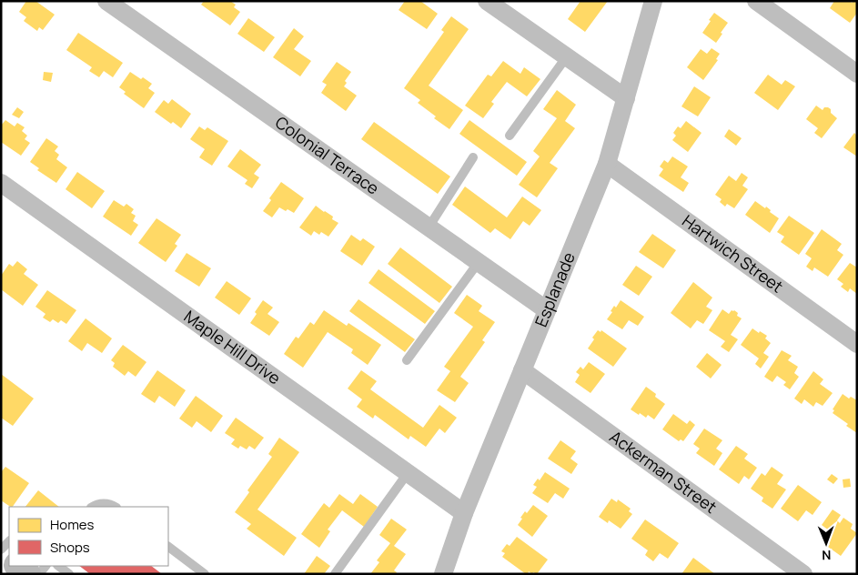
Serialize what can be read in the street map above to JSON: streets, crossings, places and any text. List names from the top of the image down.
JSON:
{
  "streets": {
    "street": [
      "Colonial Terrace",
      "Hartwich Street",
      "Esplanade",
      "Maple Hill Drive",
      "Ackerman Street"
    ]
  },
  "crossings": [
    ["Colonial Terrace", "Esplanade"],
    ["Hartwich Street", "Esplanade"],
    ["Esplanade", "Maple Hill Drive"],
    ["Esplanade", "Ackerman Street"]
  ],
  "legend": ["Homes", "Shops"],
  "north": "bottom"
}
